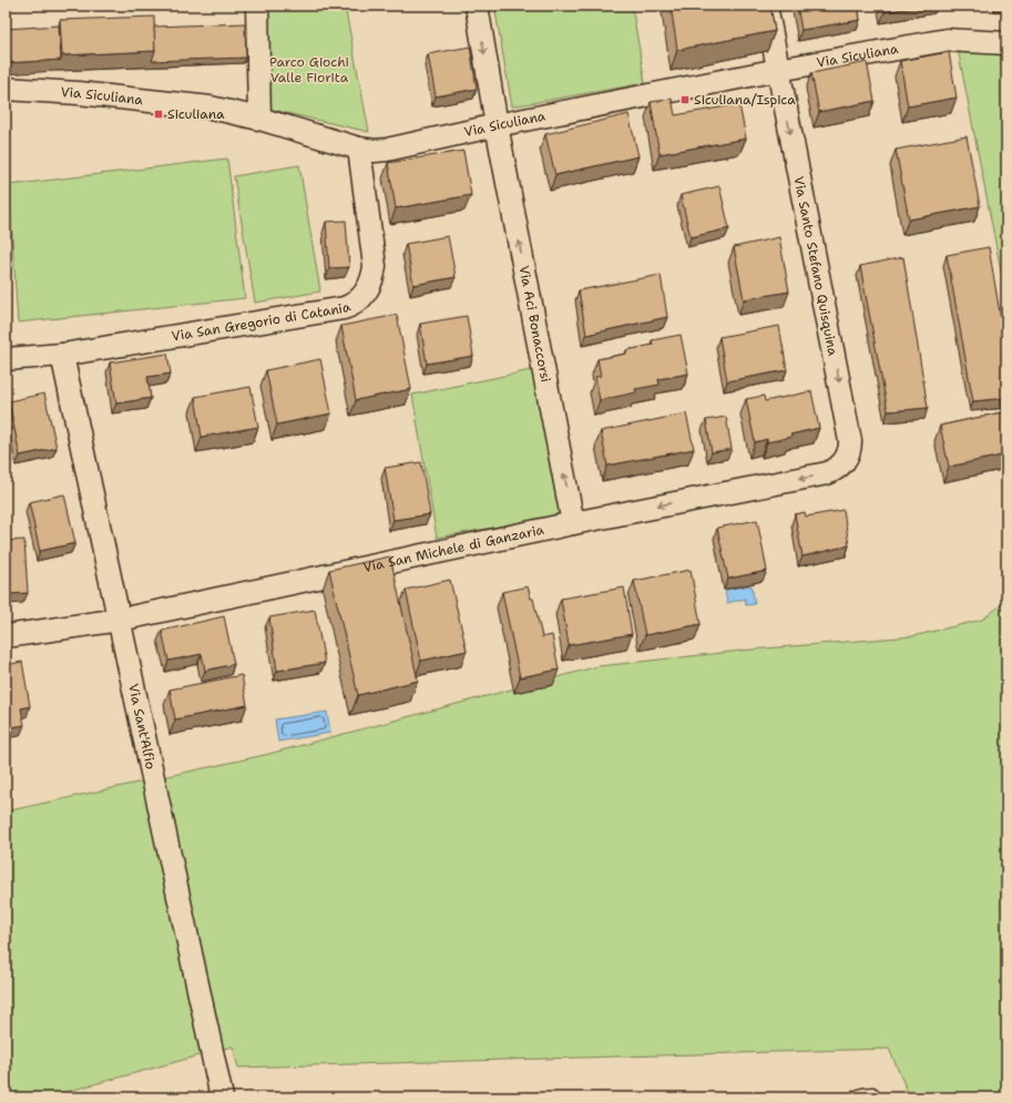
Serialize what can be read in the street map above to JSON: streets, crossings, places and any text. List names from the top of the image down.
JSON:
{
  "streets": {
    "street": [
      "Via Siculiana",
      "Via Santo Stefano Quisquina",
      "Via San Gregorio di Catania",
      "Via Aci Bonaccorsi",
      "Via San Michele di Ganzaria",
      "Via Sant'Alfio"
    ]
  },
  "crossings": [
    ["Via Siculiana", "Via Santo Stefano Quisquina"],
    ["Via Siculiana", "Via San Gregorio di Catania"],
    ["Via Siculiana", "Via Aci Bonaccorsi"],
    ["Via Santo Stefano Quisquina", "Via San Michele di Ganzaria"],
    ["Via San Gregorio di Catania", "Via Sant'Alfio"],
    ["Via Aci Bonaccorsi", "Via San Michele di Ganzaria"],
    ["Via San Michele di Ganzaria", "Via Sant'Alfio"]
  ],
  "one_way": ["Via Santo Stefano Quisquina"],
  "parks": ["Parco Giochi Valle Fiorita"],
  "places": {
    "transit": ["Siculiana/Ispica", "Siculiana"]
  }
}
